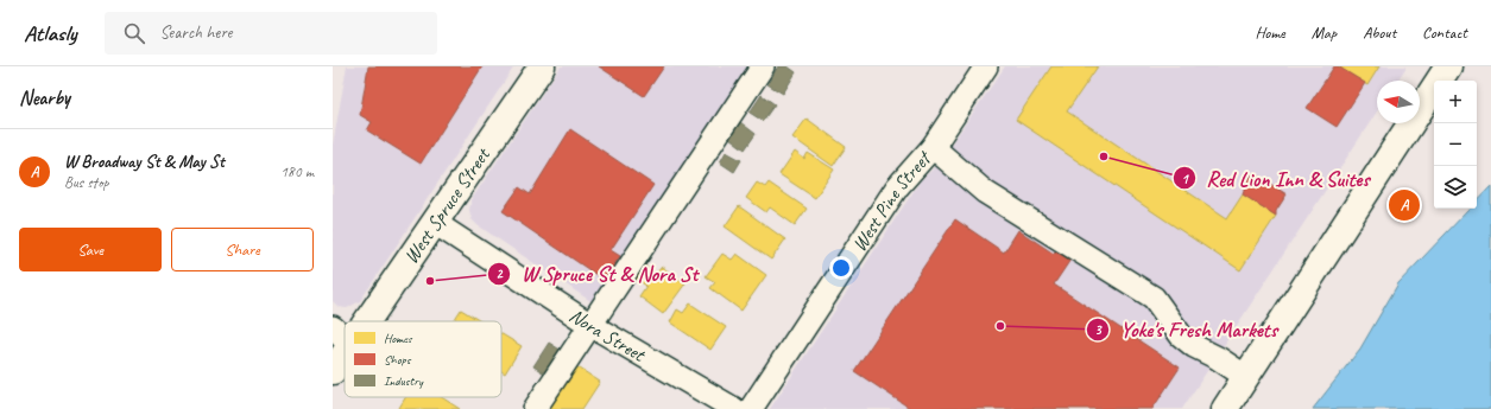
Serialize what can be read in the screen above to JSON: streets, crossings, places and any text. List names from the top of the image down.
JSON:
{
  "streets": {
    "main road": ["West Spruce Street"],
    "street": ["West Pine Street", "Nora Street"]
  },
  "crossings": [
    ["West Spruce Street", "Nora Street"]
  ],
  "places": ["Red Lion Inn & Suites", "W Spruce St & Nora St", "Yoke's Fresh Markets"],
  "legend": ["Homes", "Shops", "Industry"],
  "north": "left",
  "page": {
    "header": "Atlasly",
    "search": "Search here",
    "nav": [
      "Home",
      "Map",
      "About",
      "Contact"
    ],
    "heading": "Nearby",
    "map_buttons": ["+", "−"],
    "list": [
      {
        "mark": "A",
        "name": "W Broadway St & May St",
        "note": "Bus stop",
        "value": "180 m"
      }
    ],
    "pins": "A",
    "buttons": ["Save", "Share"]
  }
}
